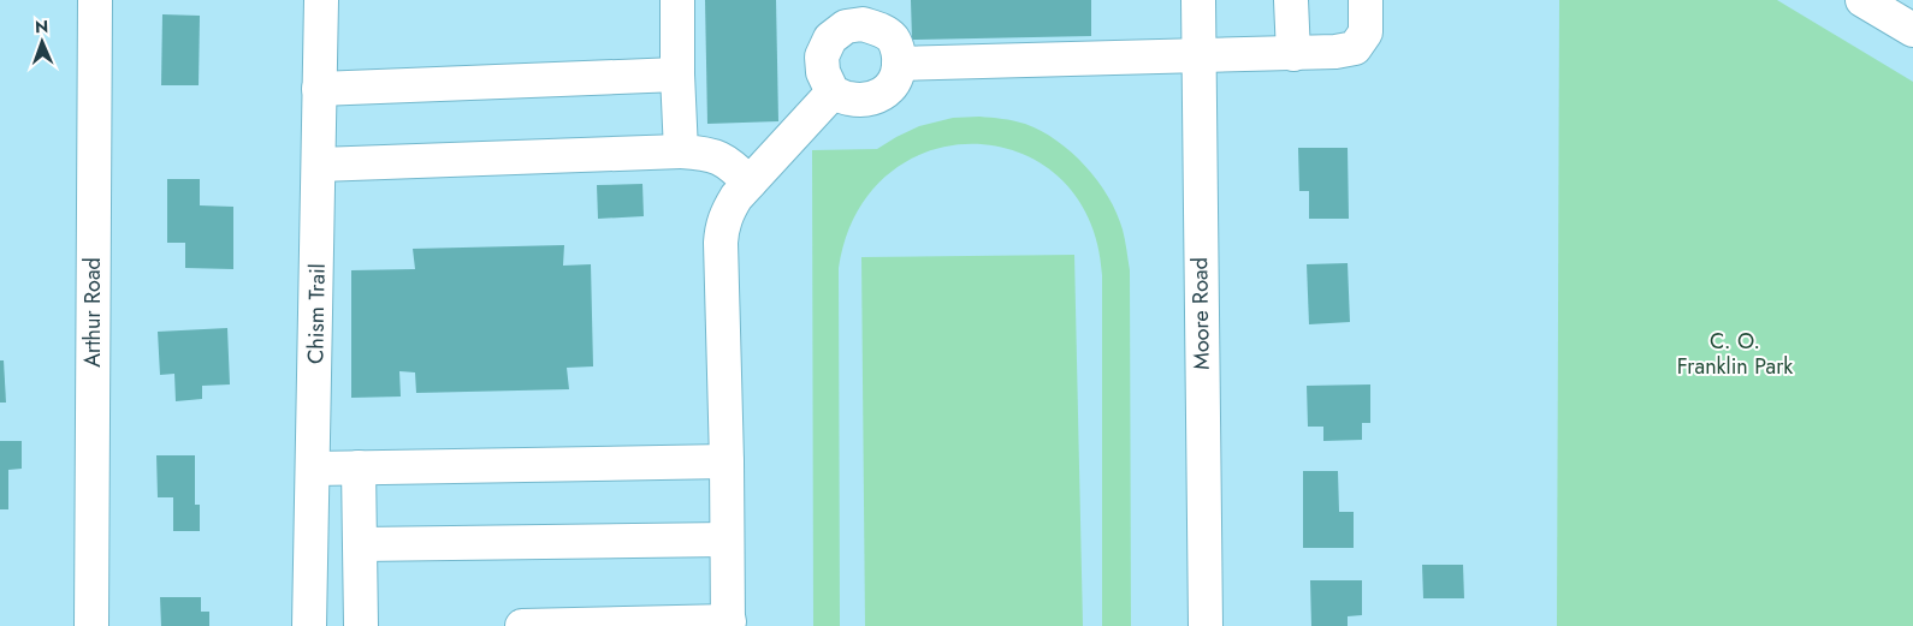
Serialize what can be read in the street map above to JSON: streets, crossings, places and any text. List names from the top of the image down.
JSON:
{
  "streets": {
    "street": ["Arthur Road", "Chism Trail", "Moore Road"]
  },
  "parks": ["C. O. Franklin Park"],
  "north": "top"
}
